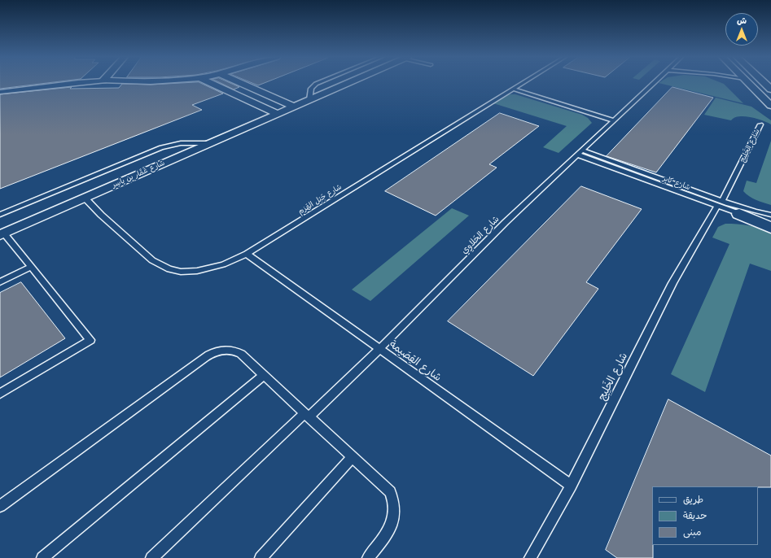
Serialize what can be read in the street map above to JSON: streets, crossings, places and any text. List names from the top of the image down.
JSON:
{
  "streets": {
    "street": ["شارع عَمَّار بن ياسِر"],
    "lane": [
      "شارع الخَلِيج",
      "شارع كابر",
      "شارع جَبَل الهَزم",
      "شارع الحَلاوِي",
      "شارع القِصَيمة"
    ]
  },
  "crossings": [
    ["شارع الخَلِيج", "شارع كابر"],
    ["شارع الخَلِيج", "شارع القِصَيمة"],
    ["شارع عَمَّار بن ياسِر", "شارع جَبَل الهَزم"],
    ["شارع كابر", "شارع الحَلاوِي"],
    ["شارع جَبَل الهَزم", "شارع القِصَيمة"],
    ["شارع الحَلاوِي", "شارع القِصَيمة"]
  ],
  "legend": ["طريق", "حديقة", "مبنى"],
  "north": "top"
}
